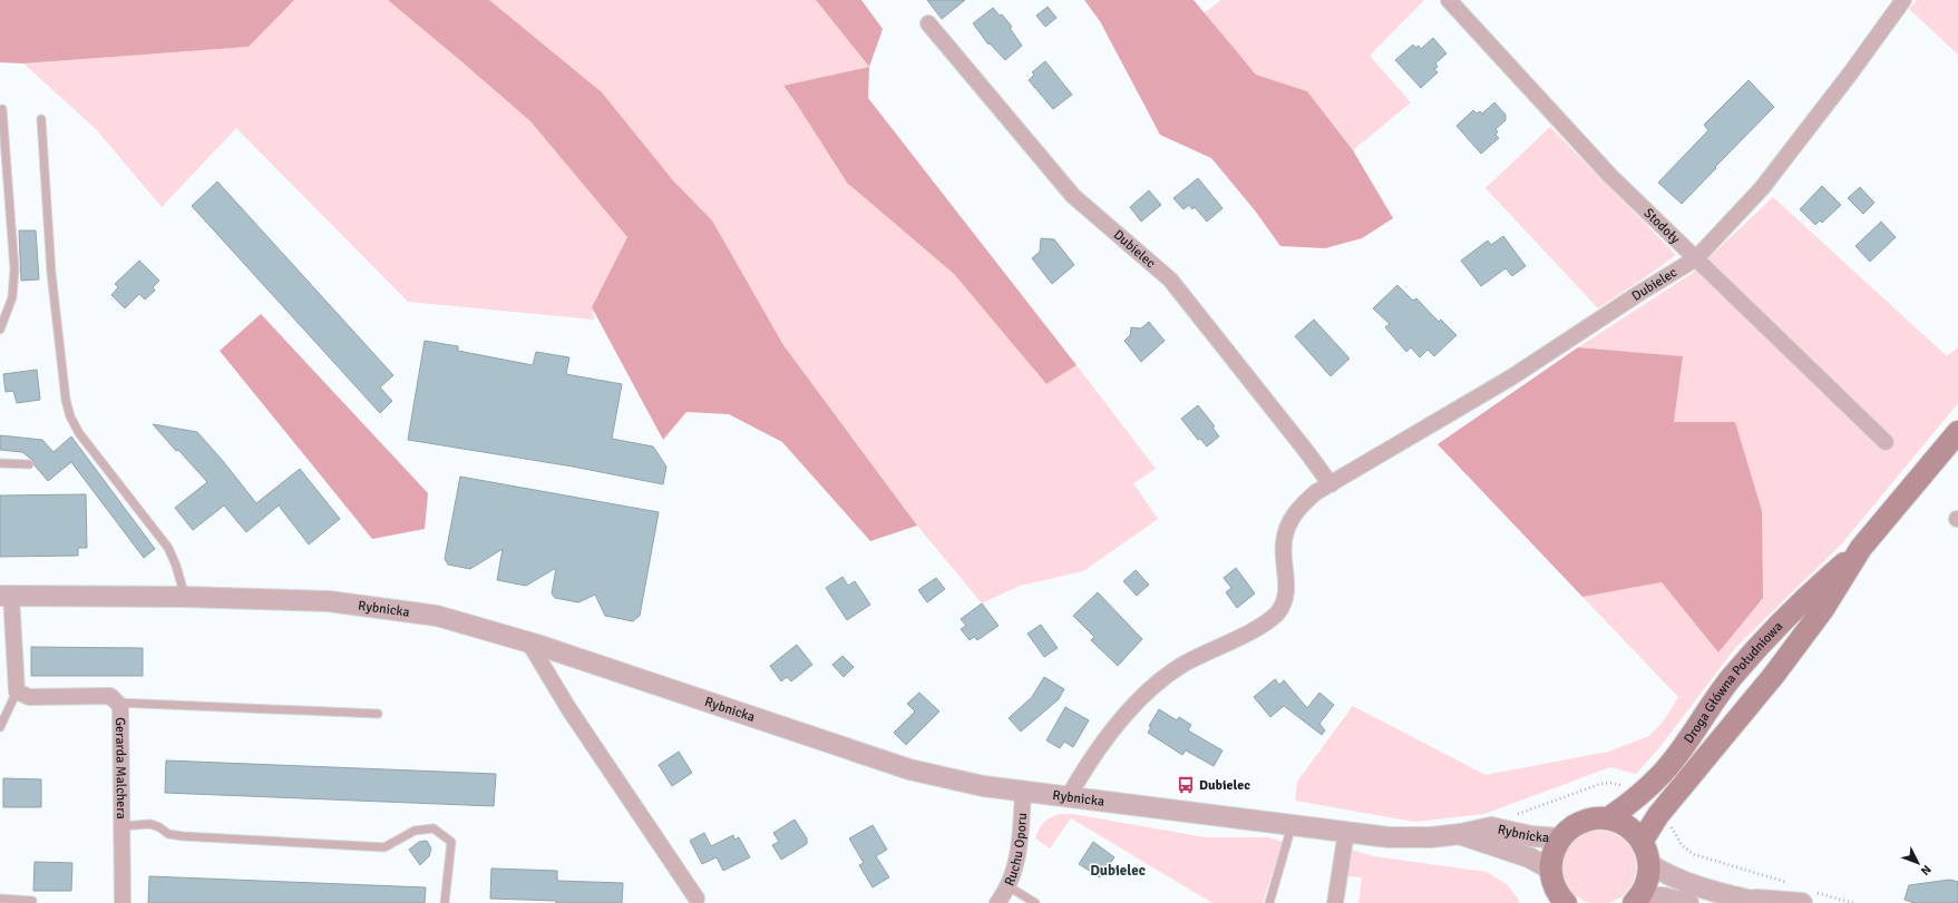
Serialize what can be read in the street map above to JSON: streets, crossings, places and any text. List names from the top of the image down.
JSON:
{
  "streets": {
    "main road": ["Droga Główna Południowa"],
    "street": [
      "Stodoły",
      "Dubielec",
      "Rybnicka",
      "Gerarda Malchera",
      "Ruchu Oporu"
    ]
  },
  "crossings": [
    ["Stodoły", "Dubielec"],
    ["Dubielec", "Rybnicka"],
    ["Rybnicka", "Ruchu Oporu"]
  ],
  "districts": ["Dubielec"],
  "places": {
    "bus stop": ["Dubielec"]
  },
  "north": "bottom right"
}
